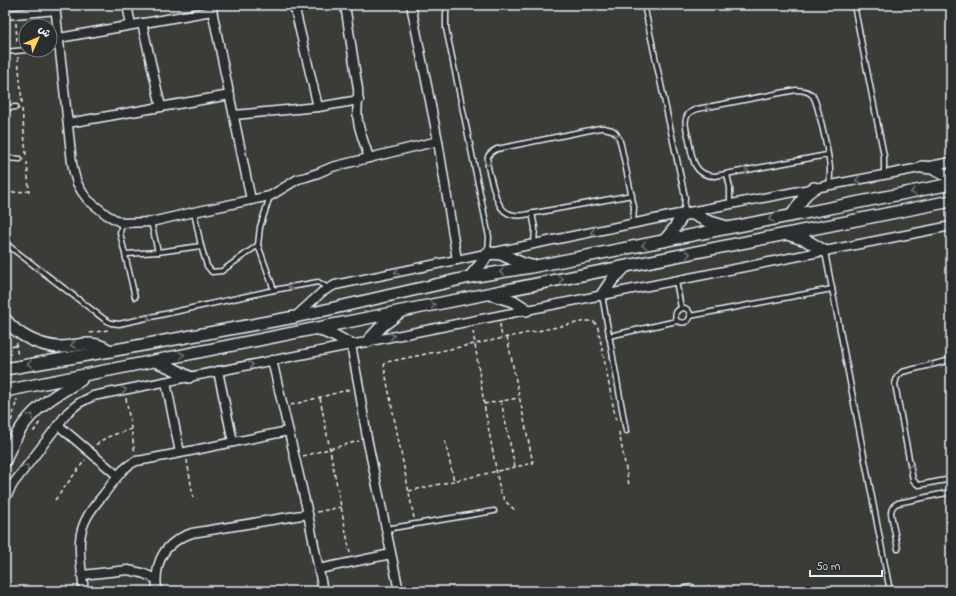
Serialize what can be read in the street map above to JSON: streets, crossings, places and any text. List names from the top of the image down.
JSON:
{
  "scale_bar": "50 m",
  "north": "top right"
}
